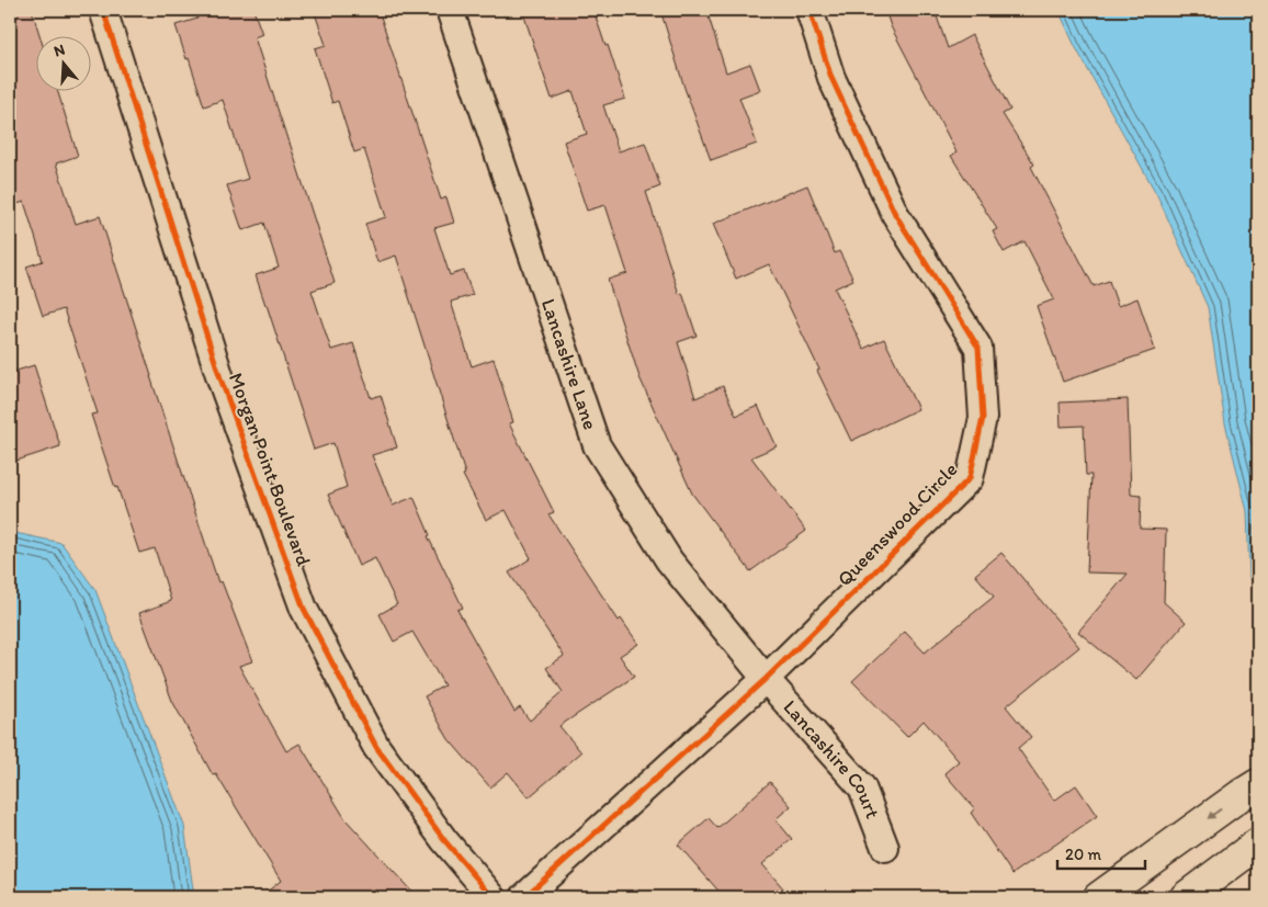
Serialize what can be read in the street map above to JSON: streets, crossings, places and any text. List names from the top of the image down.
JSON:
{
  "streets": {
    "street": [
      "Lancashire Lane",
      "Morgan Point Boulevard",
      "Queenswood Circle",
      "Lancashire Court"
    ]
  },
  "crossings": [
    ["Lancashire Lane", "Queenswood Circle"],
    ["Lancashire Lane", "Lancashire Court"],
    ["Queenswood Circle", "Lancashire Court"]
  ],
  "scale_bar": "20 m",
  "north": "top"
}
